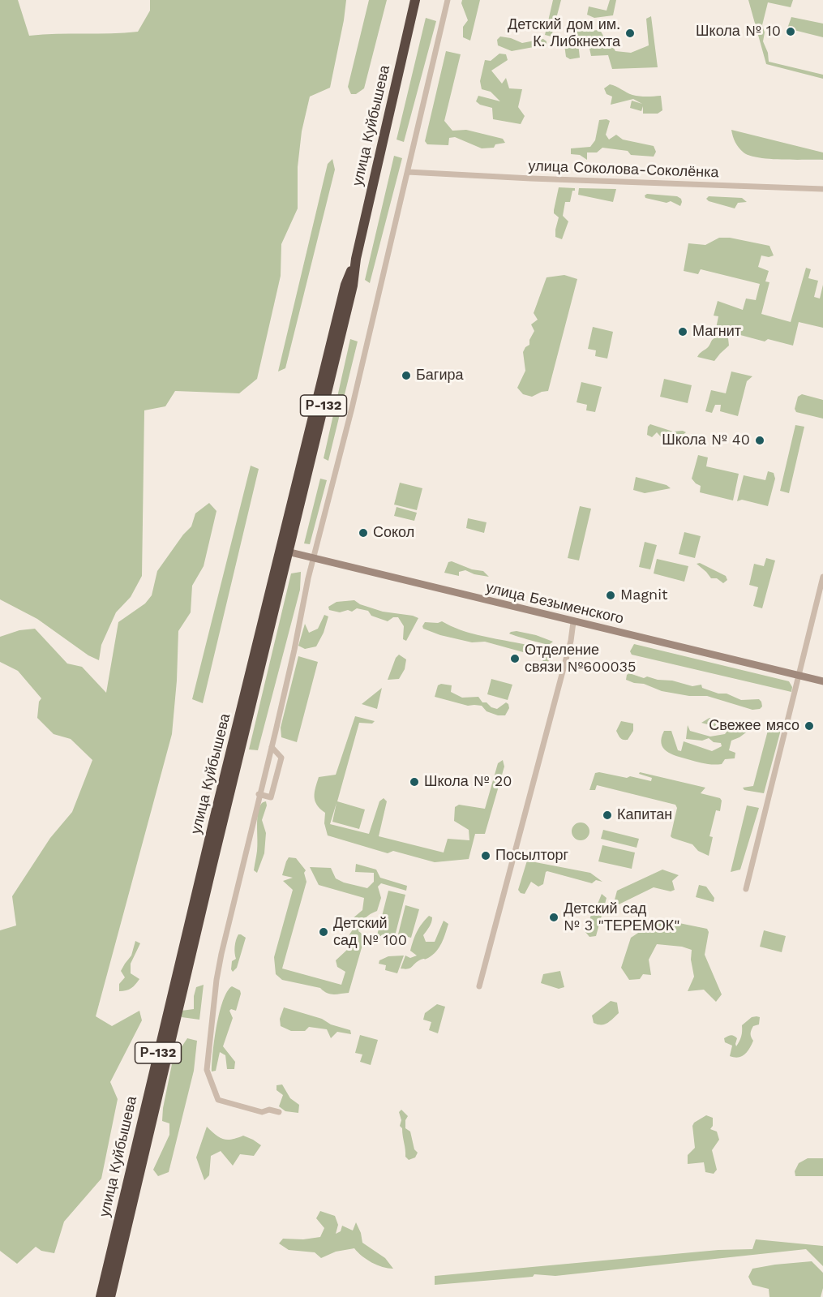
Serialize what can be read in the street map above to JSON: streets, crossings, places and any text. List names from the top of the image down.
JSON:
{
  "streets": {
    "highway": ["улица Куйбышева", "Р-132"],
    "main road": ["улица Безыменского"],
    "street": ["улица Соколова-Соколёнка"]
  },
  "crossings": [
    ["улица Куйбышева", "улица Безыменского"]
  ],
  "places": [
    "Школа № 10",
    "Детский дом им. К. Либкнехта",
    "Магнит",
    "Багира",
    "Школа № 40",
    "Сокол",
    "Magnit",
    "Отделение связи №600035",
    "Свежее мясо",
    "Школа № 20",
    "Капитан",
    "Посылторг",
    "Детский сад № 3 \"ТЕРЕМОК\"",
    "Детский сад № 100"
  ]
}
